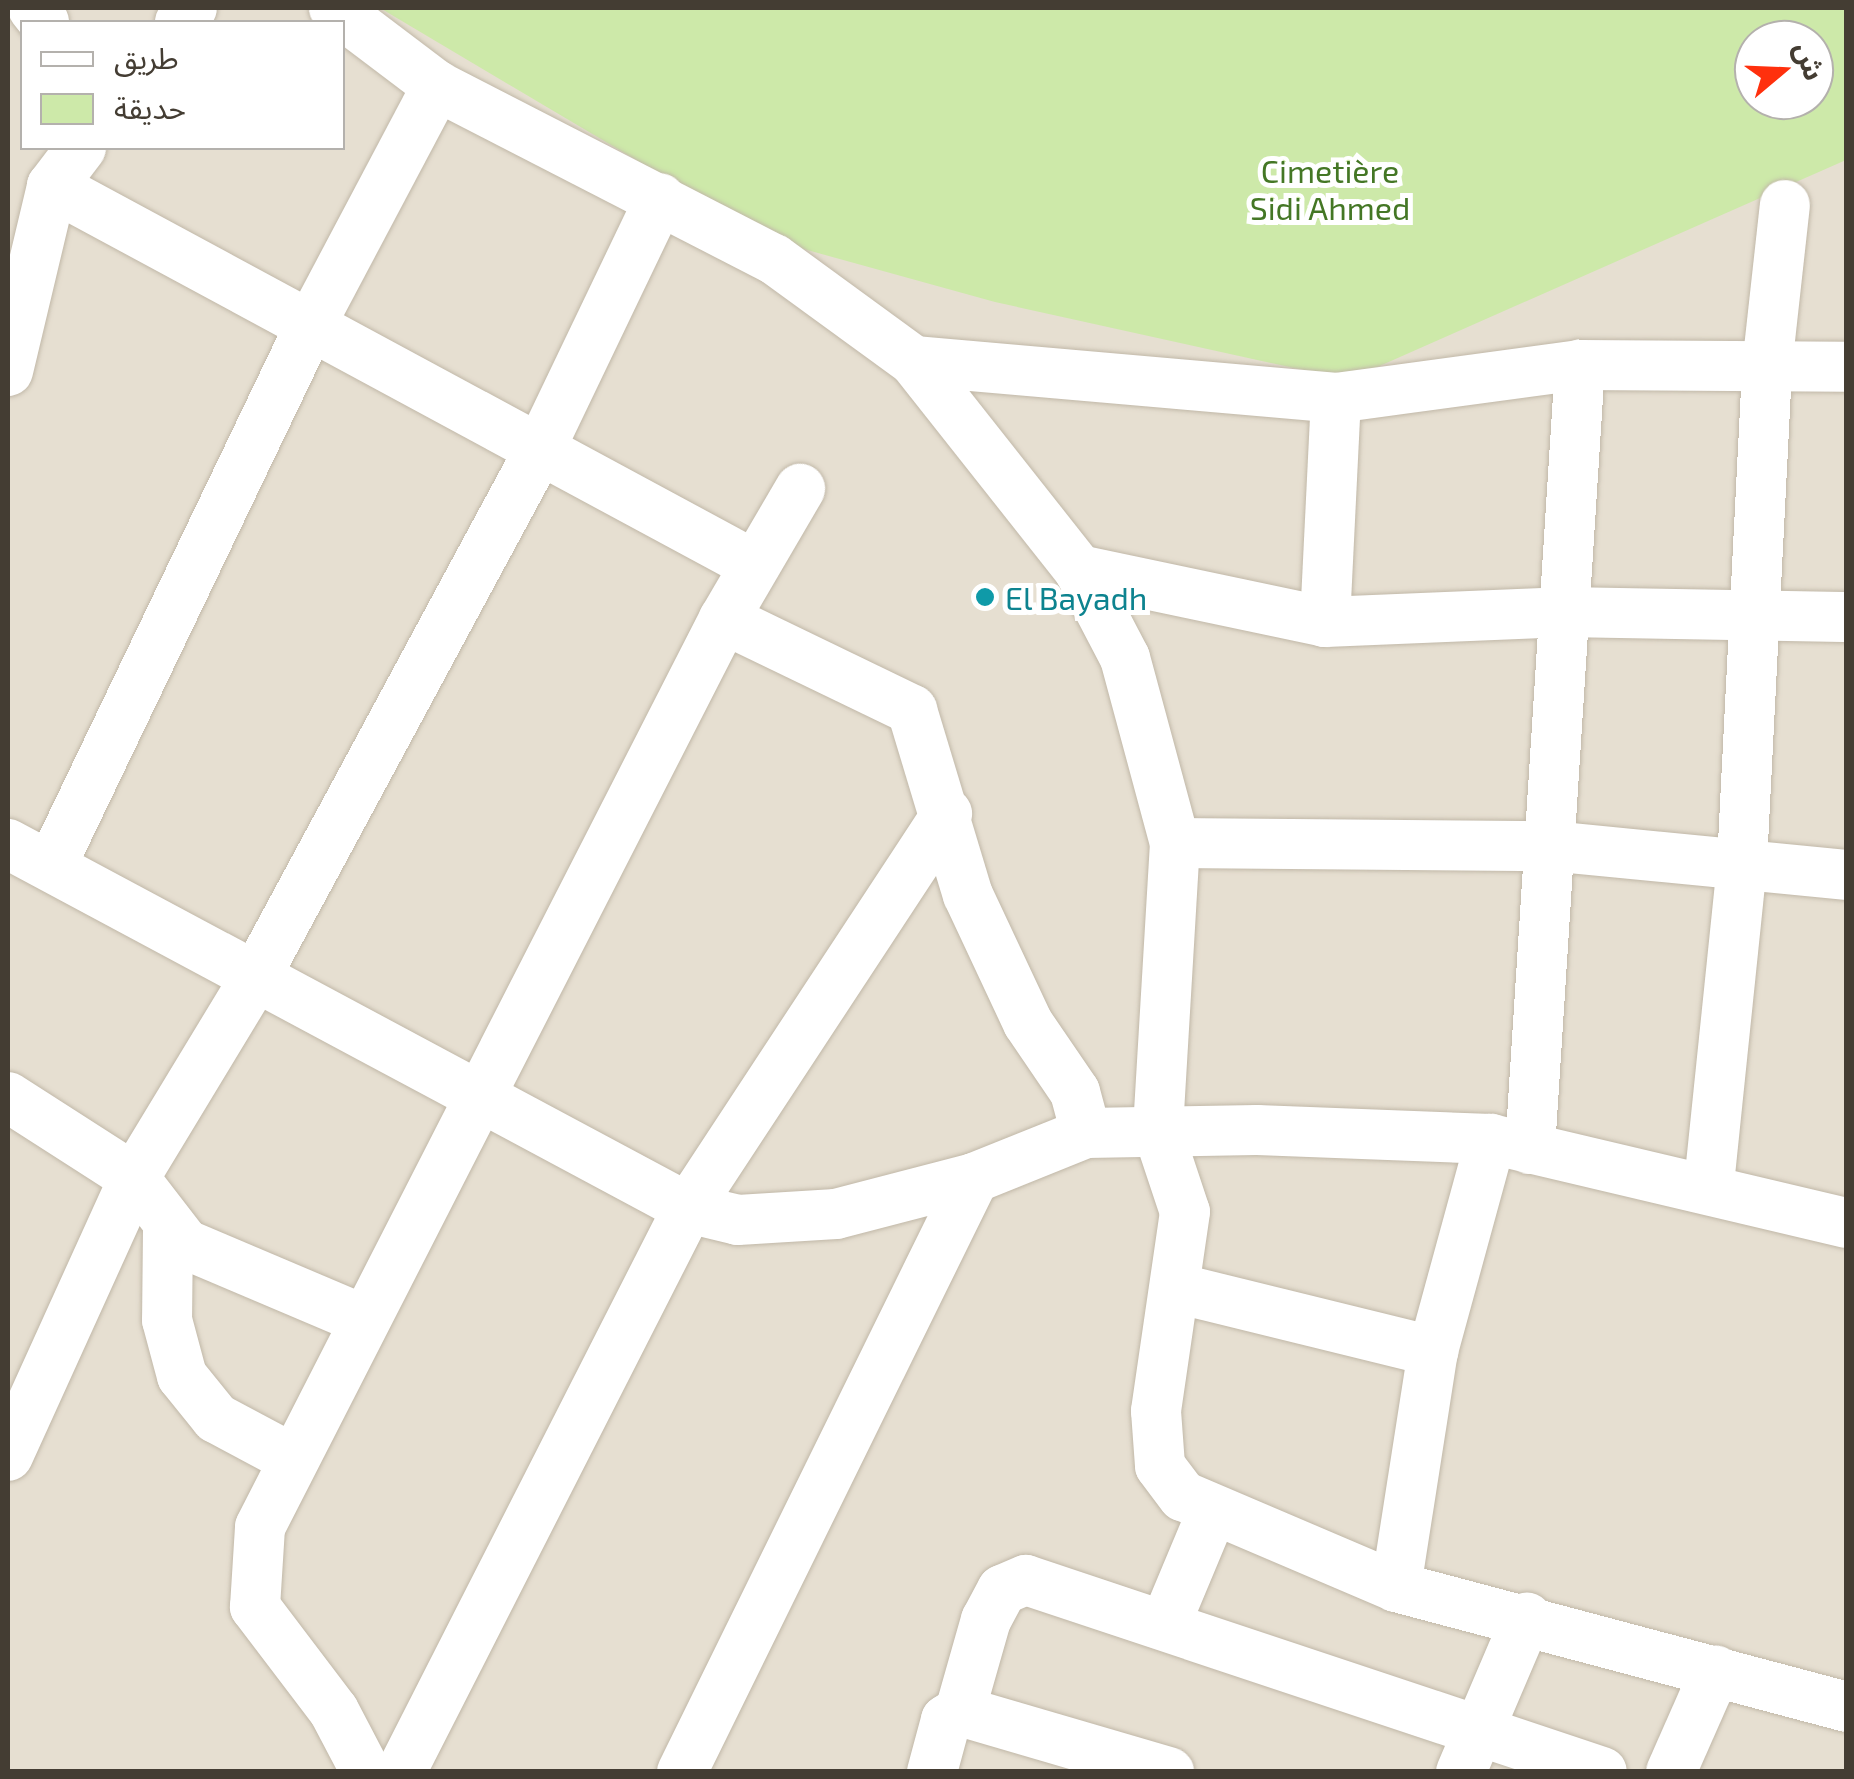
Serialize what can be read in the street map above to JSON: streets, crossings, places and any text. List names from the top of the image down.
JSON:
{
  "parks": ["Cimetière Sidi Ahmed"],
  "places": ["El Bayadh"],
  "legend": ["طريق", "حديقة"],
  "north": "right"
}
